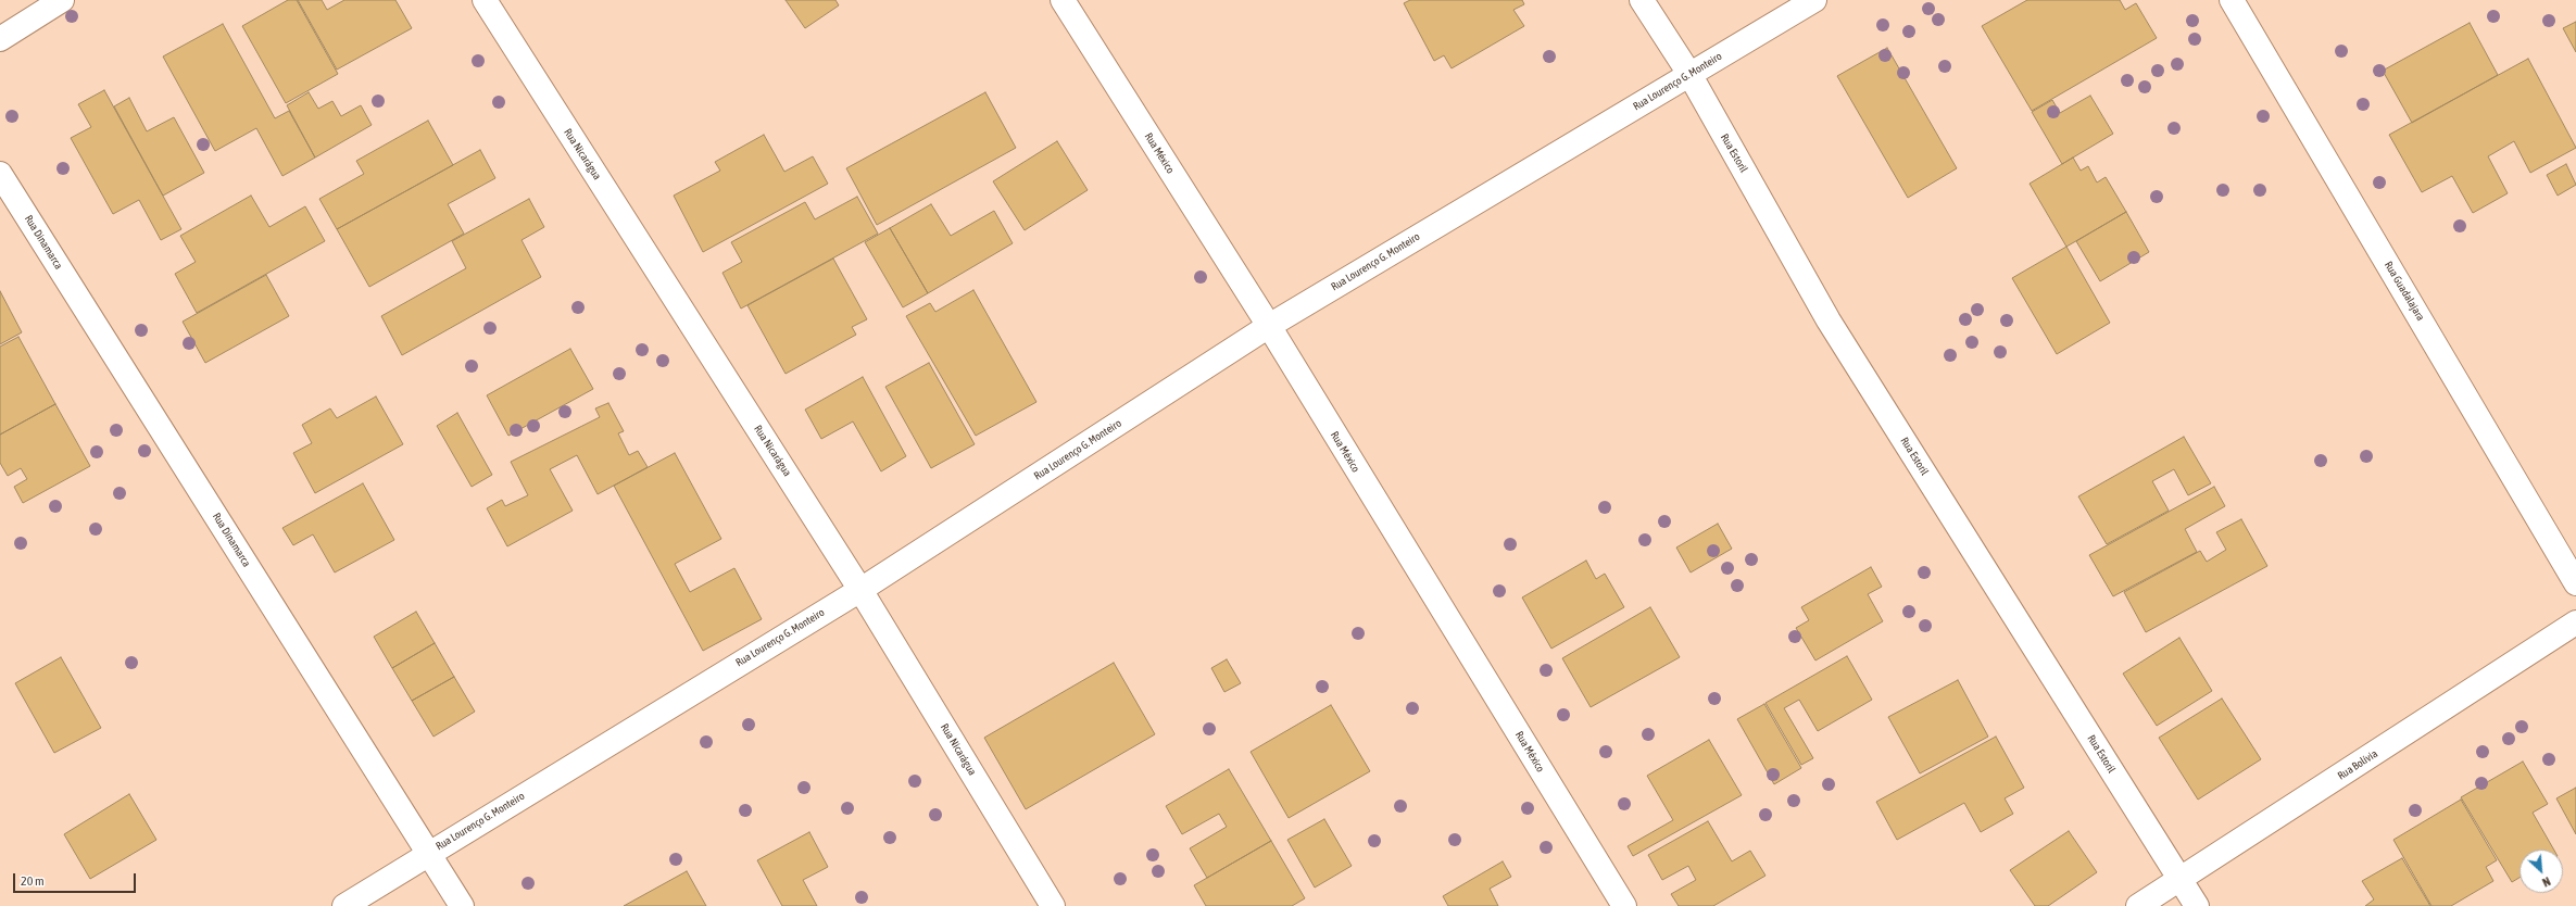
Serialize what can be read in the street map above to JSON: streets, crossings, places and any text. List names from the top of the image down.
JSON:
{
  "streets": {
    "street": [
      "Rua Lourenço G. Monteiro",
      "Rua México",
      "Rua Estoril",
      "Rua Nicarágua",
      "Rua Dinamarca",
      "Rua Guadalajara",
      "Rua Bolívia"
    ]
  },
  "crossings": [
    ["Rua Lourenço G. Monteiro", "Rua México"],
    ["Rua Lourenço G. Monteiro", "Rua Estoril"],
    ["Rua Lourenço G. Monteiro", "Rua Nicarágua"],
    ["Rua Lourenço G. Monteiro", "Rua Dinamarca"],
    ["Rua Estoril", "Rua Bolívia"]
  ],
  "scale_bar": "20 m",
  "north": "bottom right"
}
